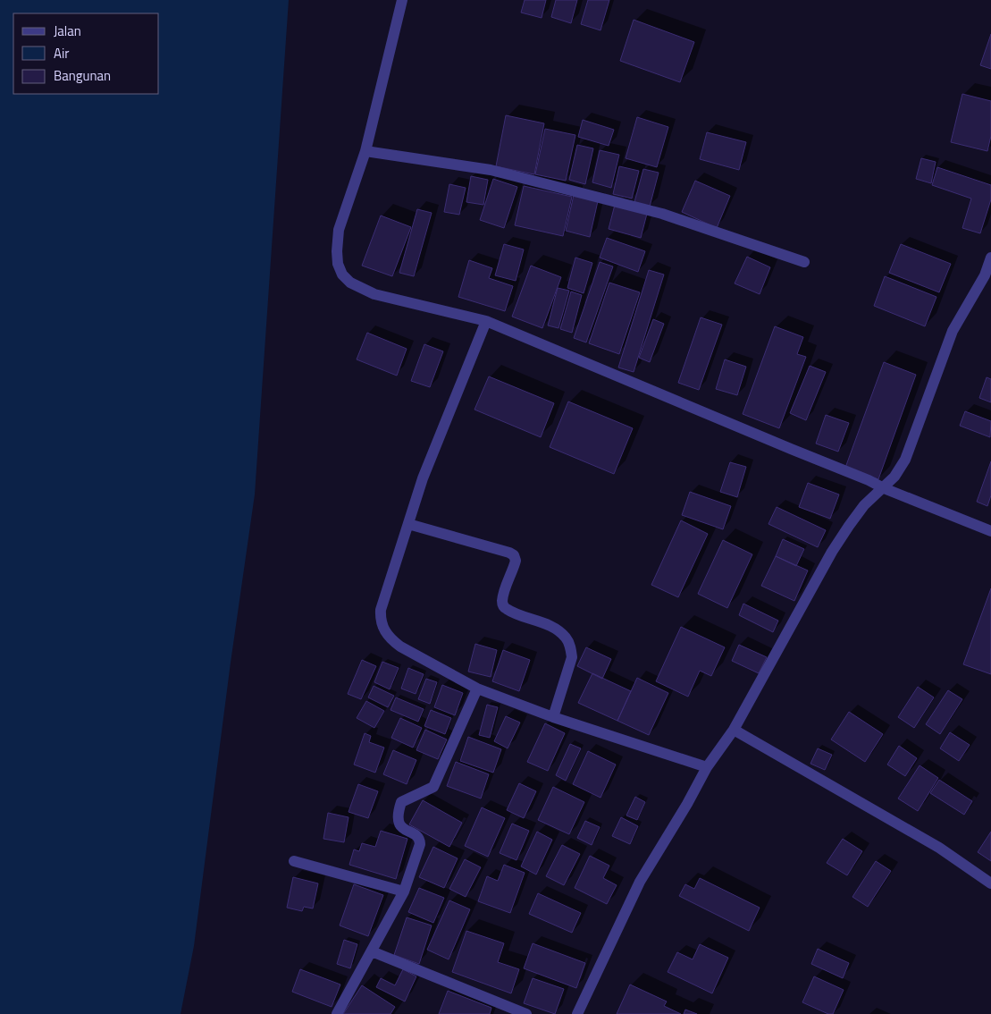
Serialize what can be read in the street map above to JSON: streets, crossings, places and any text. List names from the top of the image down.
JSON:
{
  "legend": ["Jalan", "Air", "Bangunan"]
}
